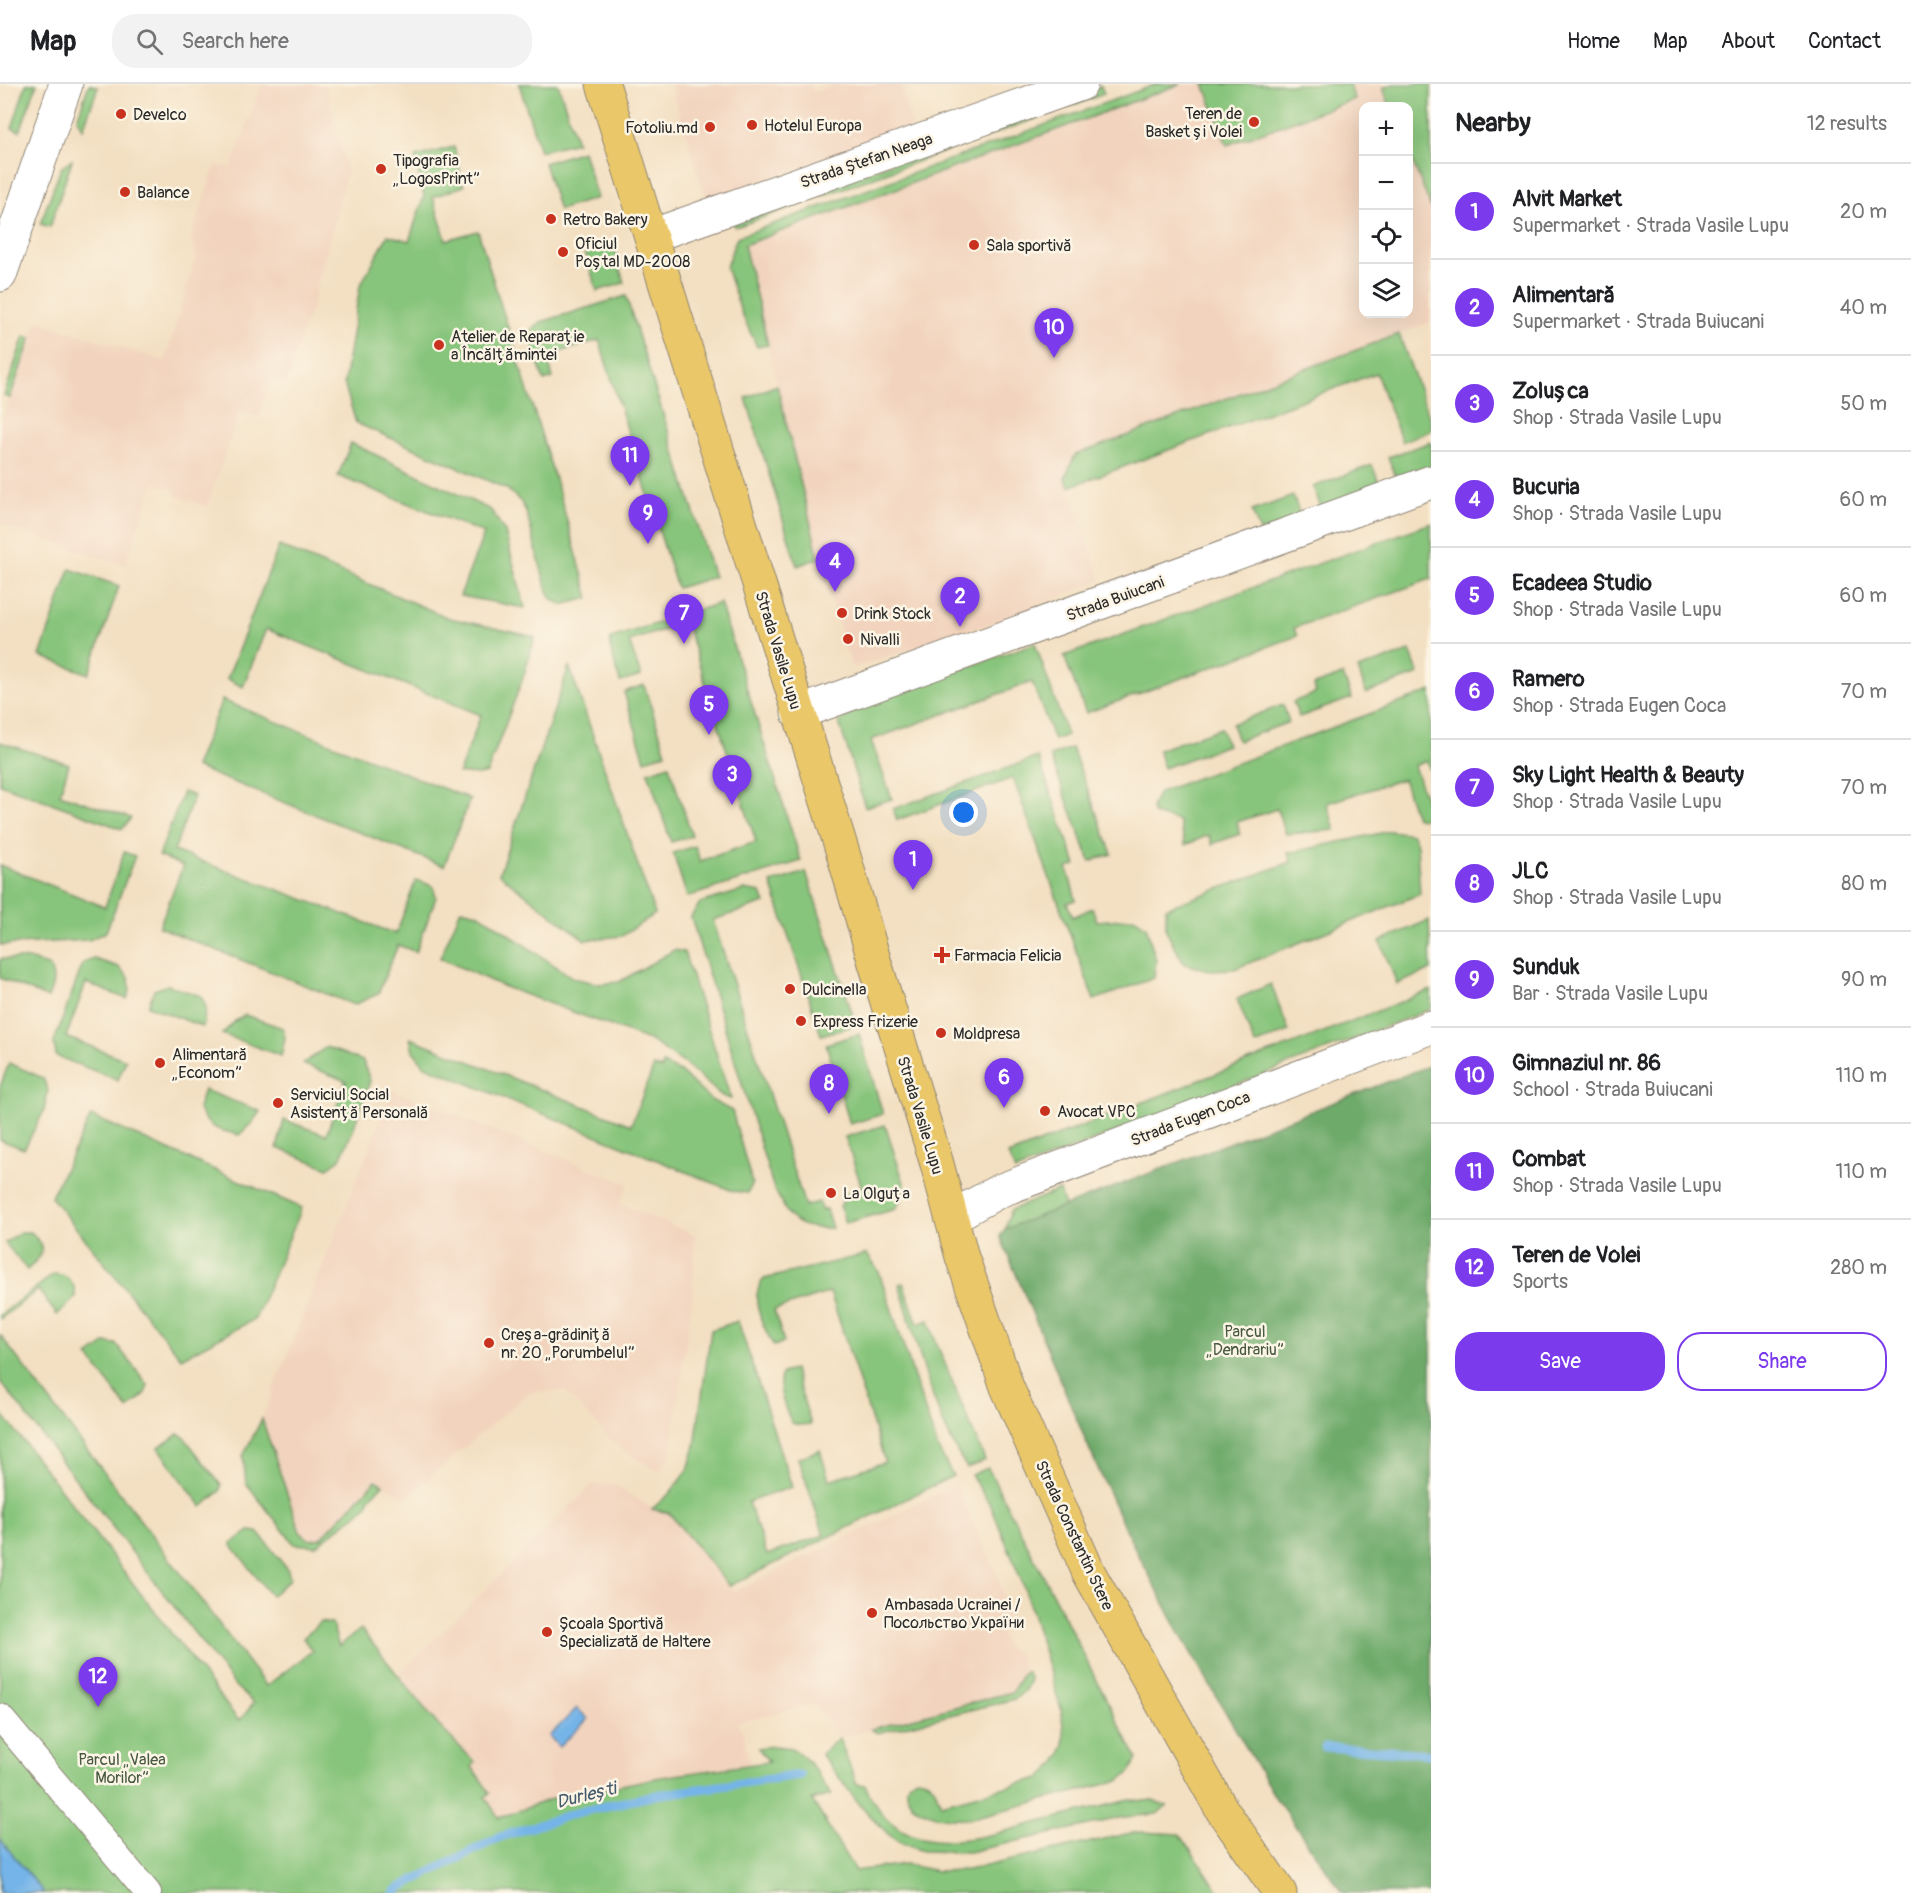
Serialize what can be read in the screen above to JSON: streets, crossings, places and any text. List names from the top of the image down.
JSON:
{
  "streets": {
    "main road": ["Strada Vasile Lupu", "Strada Constantin Stere"],
    "street": ["Strada Ștefan Neaga", "Strada Buiucani", "Strada Eugen Coca"]
  },
  "crossings": [
    ["Strada Ștefan Neaga", "Strada Vasile Lupu"],
    ["Strada Buiucani", "Strada Vasile Lupu"],
    ["Strada Vasile Lupu", "Strada Eugen Coca"],
    ["Strada Vasile Lupu", "Strada Constantin Stere"],
    ["Strada Eugen Coca", "Strada Constantin Stere"]
  ],
  "water": ["Durlești"],
  "parks": ["Parcul „Dendrariu”", "Parcul „Valea Morilor”"],
  "places": {
    "other": [
      "Develco",
      "Teren de Basket și Volei",
      "Hotelul Europa",
      "Fotoliu.md",
      "Tipografia „LogosPrint”",
      "Balance",
      "Retro Bakery",
      "Sala sportivă",
      "Oficiul Poștal MD-2008",
      "Atelier de Reparație a Încălțămintei",
      "Drink Stock",
      "Nivalli",
      "Dulcinella",
      "Express Frizerie",
      "Moldpresa",
      "Alimentară „Econom”",
      "Serviciul Social Asistență Personală",
      "Avocat VPC",
      "La Olguța",
      "Creșa-grădiniță nr. 20 „Porumbelul”",
      "Ambasada Ucrainei / Посольство України",
      "Școala Sportivă Specializată de Haltere"
    ],
    "health": ["Farmacia Felicia"]
  },
  "page": {
    "header": "Map",
    "search": "Search here",
    "nav": [
      "Home",
      "Map",
      "About",
      "Contact"
    ],
    "heading": ["Nearby", "12 results"],
    "map_buttons": ["+", "−"],
    "list": [
      {
        "mark": "1",
        "name": "Alvit Market",
        "note": "Supermarket · Strada Vasile Lupu",
        "value": "20 m"
      },
      {
        "mark": "2",
        "name": "Alimentară",
        "note": "Supermarket · Strada Buiucani",
        "value": "40 m"
      },
      {
        "mark": "3",
        "name": "Zolușca",
        "note": "Shop · Strada Vasile Lupu",
        "value": "50 m"
      },
      {
        "mark": "4",
        "name": "Bucuria",
        "note": "Shop · Strada Vasile Lupu",
        "value": "60 m"
      },
      {
        "mark": "5",
        "name": "Ecadeea Studio",
        "note": "Shop · Strada Vasile Lupu",
        "value": "60 m"
      },
      {
        "mark": "6",
        "name": "Ramero",
        "note": "Shop · Strada Eugen Coca",
        "value": "70 m"
      },
      {
        "mark": "7",
        "name": "Sky Light Health & Beauty",
        "note": "Shop · Strada Vasile Lupu",
        "value": "70 m"
      },
      {
        "mark": "8",
        "name": "JLC",
        "note": "Shop · Strada Vasile Lupu",
        "value": "80 m"
      },
      {
        "mark": "9",
        "name": "Sunduk",
        "note": "Bar · Strada Vasile Lupu",
        "value": "90 m"
      },
      {
        "mark": "10",
        "name": "Gimnaziul nr. 86",
        "note": "School · Strada Buiucani",
        "value": "110 m"
      },
      {
        "mark": "11",
        "name": "Combat",
        "note": "Shop · Strada Vasile Lupu",
        "value": "110 m"
      },
      {
        "mark": "12",
        "name": "Teren de Volei",
        "note": "Sports",
        "value": "280 m"
      }
    ],
    "pins": [
      "10",
      "11",
      "9",
      "4",
      "2",
      "7",
      "5",
      "3",
      "1",
      "6",
      "8",
      "12"
    ],
    "buttons": ["Save", "Share"]
  }
}
